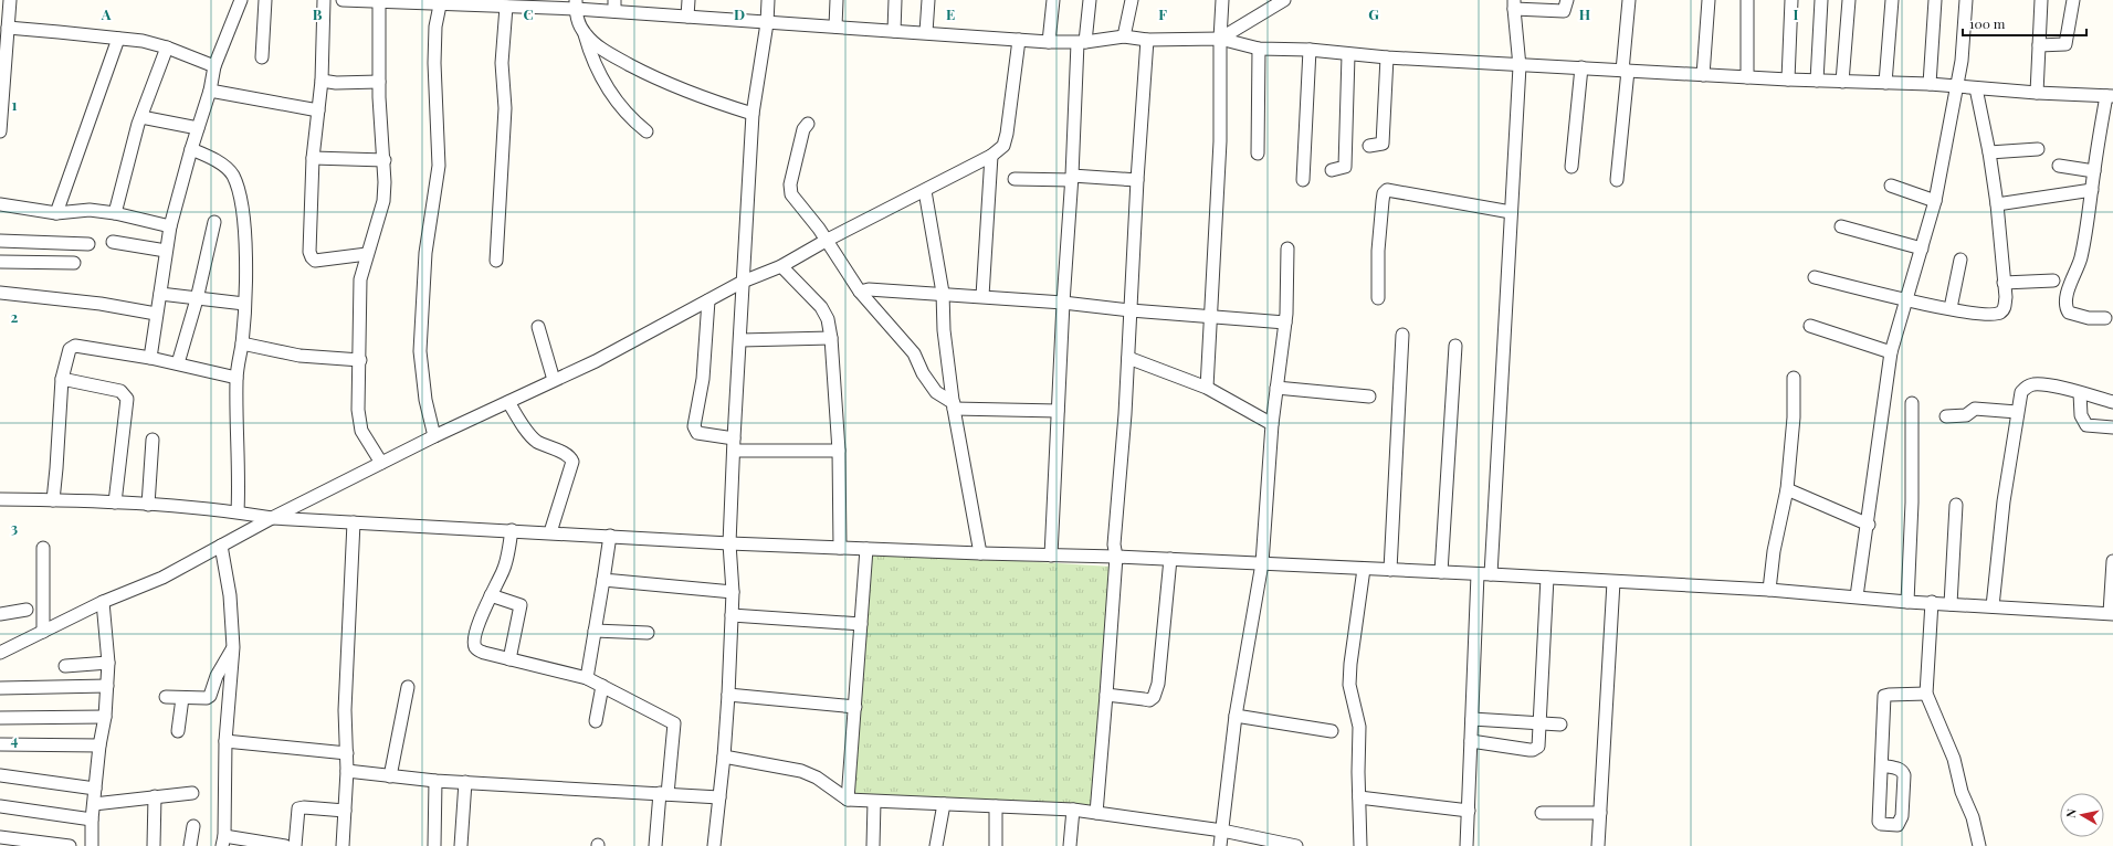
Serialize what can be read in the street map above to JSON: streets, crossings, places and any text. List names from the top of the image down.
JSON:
{
  "scale_bar": "100 m",
  "north": "left",
  "grid": {
    "columns": [
      "A",
      "B",
      "C",
      "D",
      "E",
      "F",
      "G",
      "H",
      "I"
    ],
    "rows": [
      "1",
      "2",
      "3",
      "4"
    ]
  }
}
